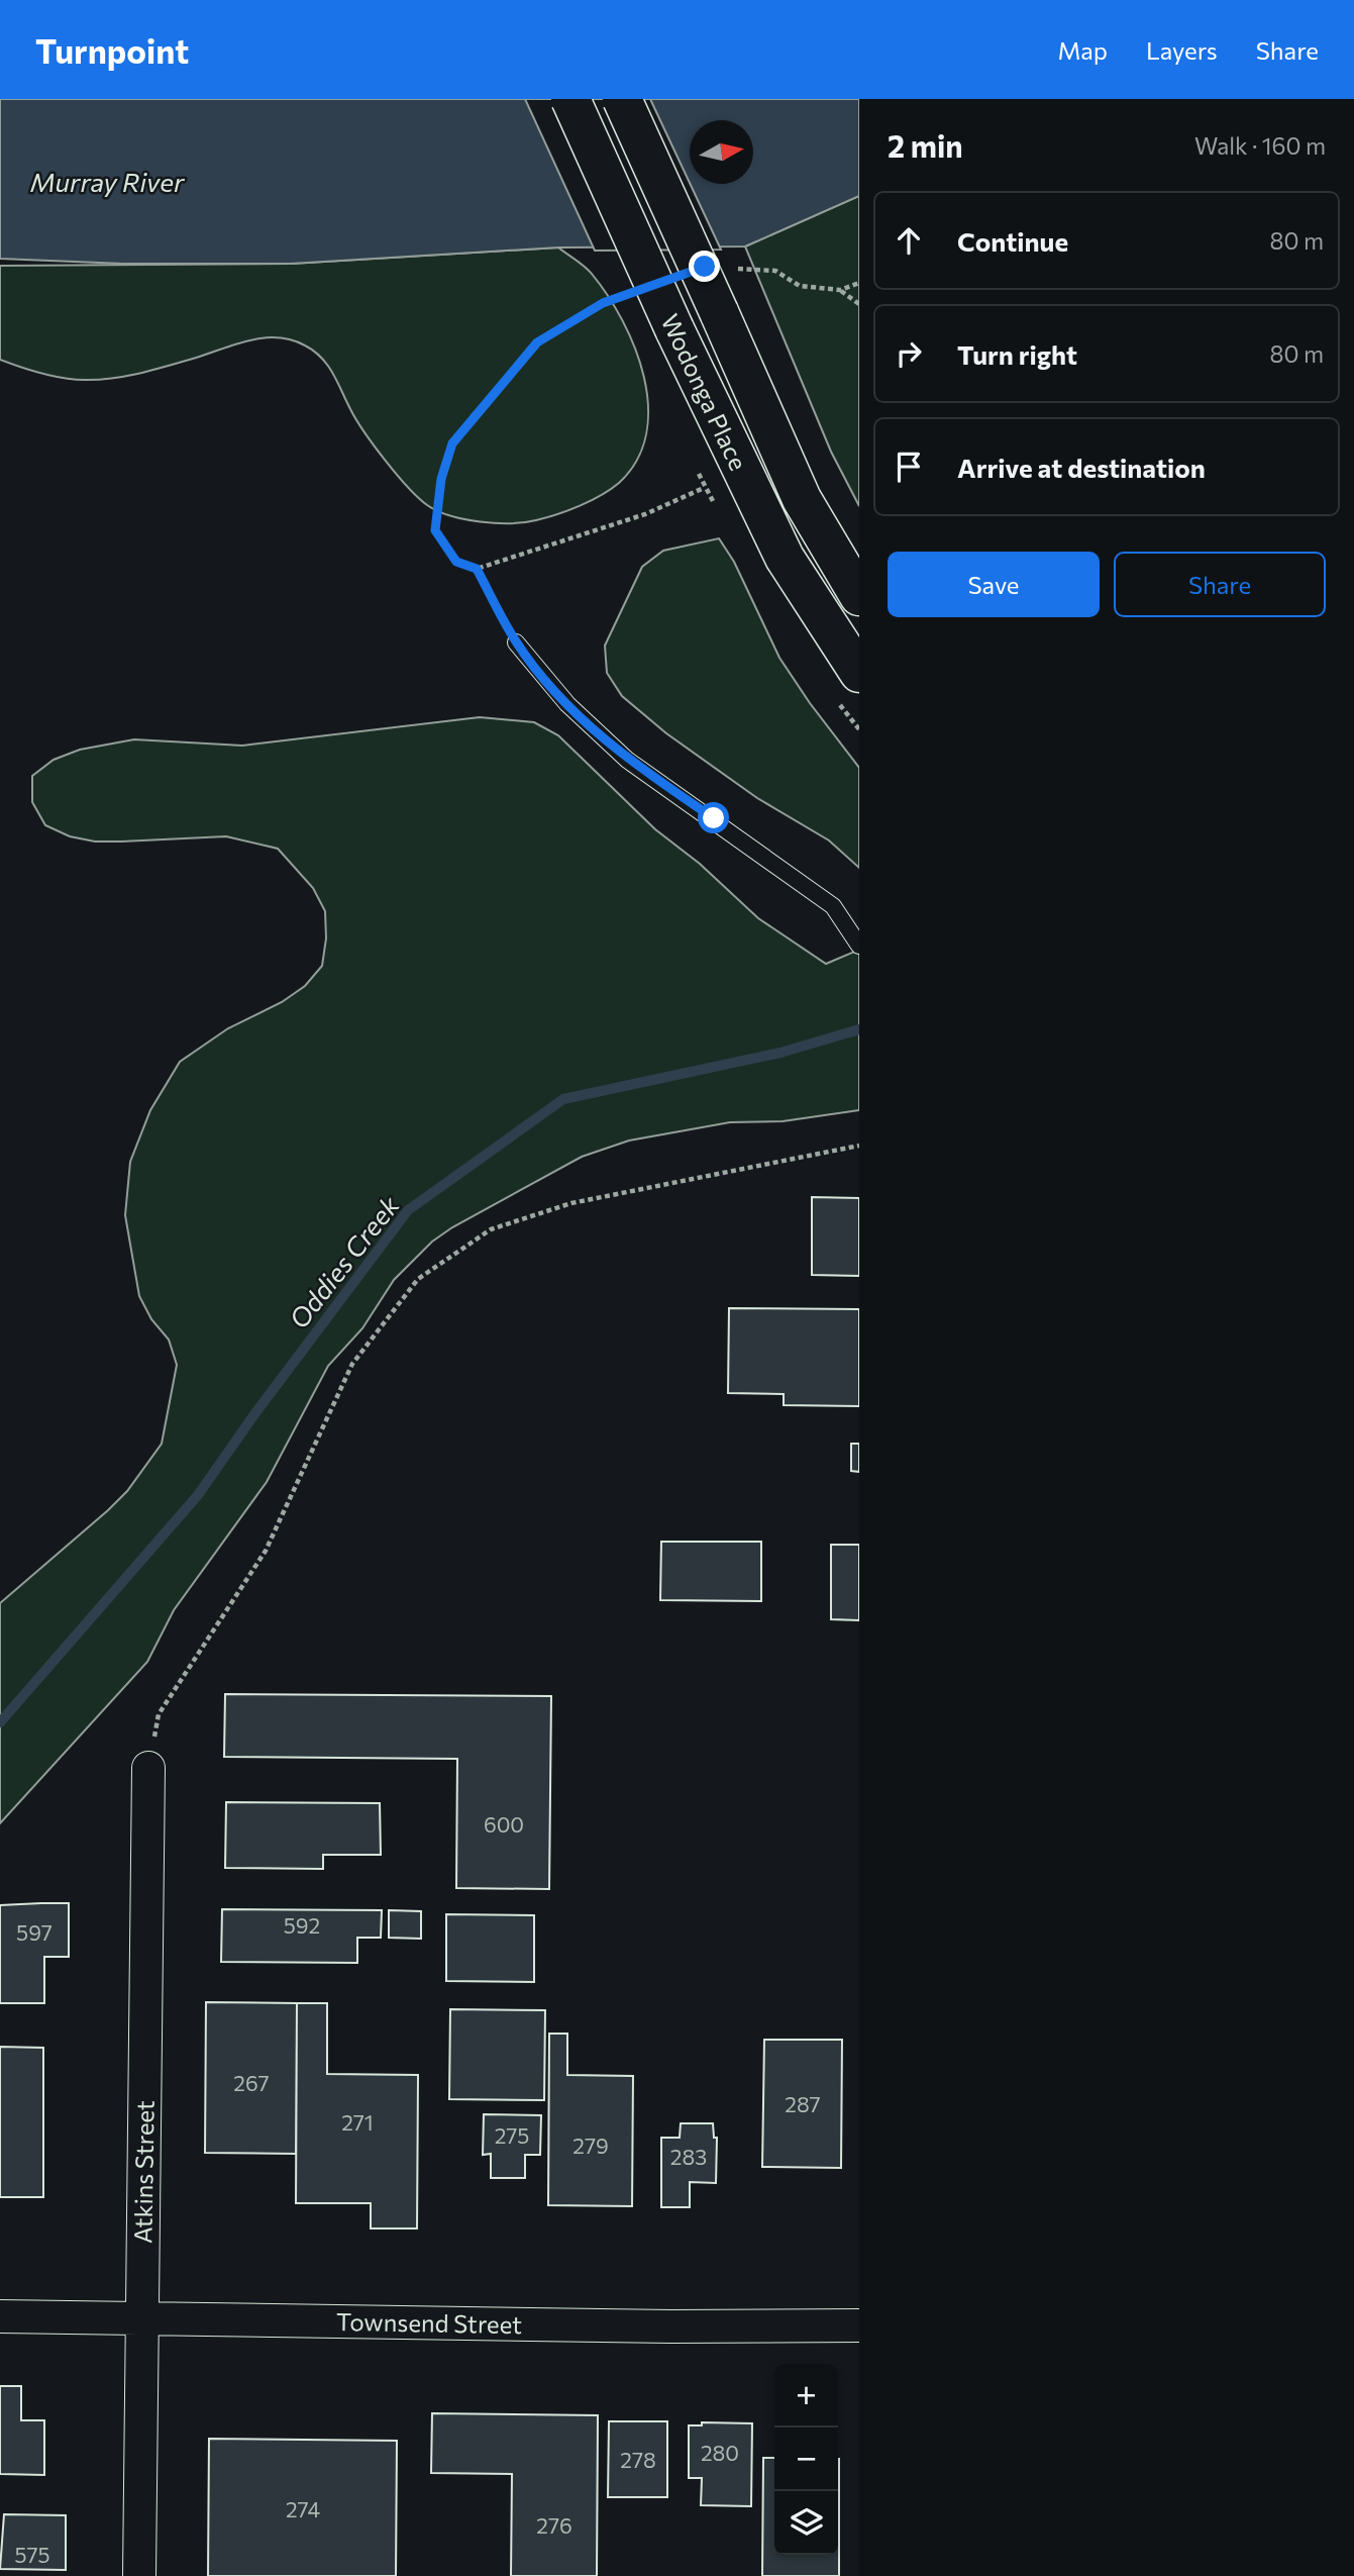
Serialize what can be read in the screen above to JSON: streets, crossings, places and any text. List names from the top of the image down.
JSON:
{
  "streets": {
    "main road": ["Wodonga Place"],
    "street": ["Atkins Street", "Townsend Street"]
  },
  "crossings": [
    ["Atkins Street", "Townsend Street"]
  ],
  "water": ["Murray River", "Oddies Creek"],
  "house_numbers": [
    "600",
    "592",
    "597",
    "267",
    "287",
    "271",
    "275",
    "279",
    "283",
    "280",
    "278",
    "274",
    "276",
    "575"
  ],
  "north": "right",
  "page": {
    "header": "Turnpoint",
    "nav": ["Map", "Layers", "Share"],
    "heading": ["2 min", "Walk · 160 m"],
    "list": [
      ["Continue", "80 m"],
      ["Turn right", "80 m"],
      "Arrive at destination"
    ],
    "buttons": ["Save", "Share"],
    "map_buttons": ["+", "−"]
  }
}
